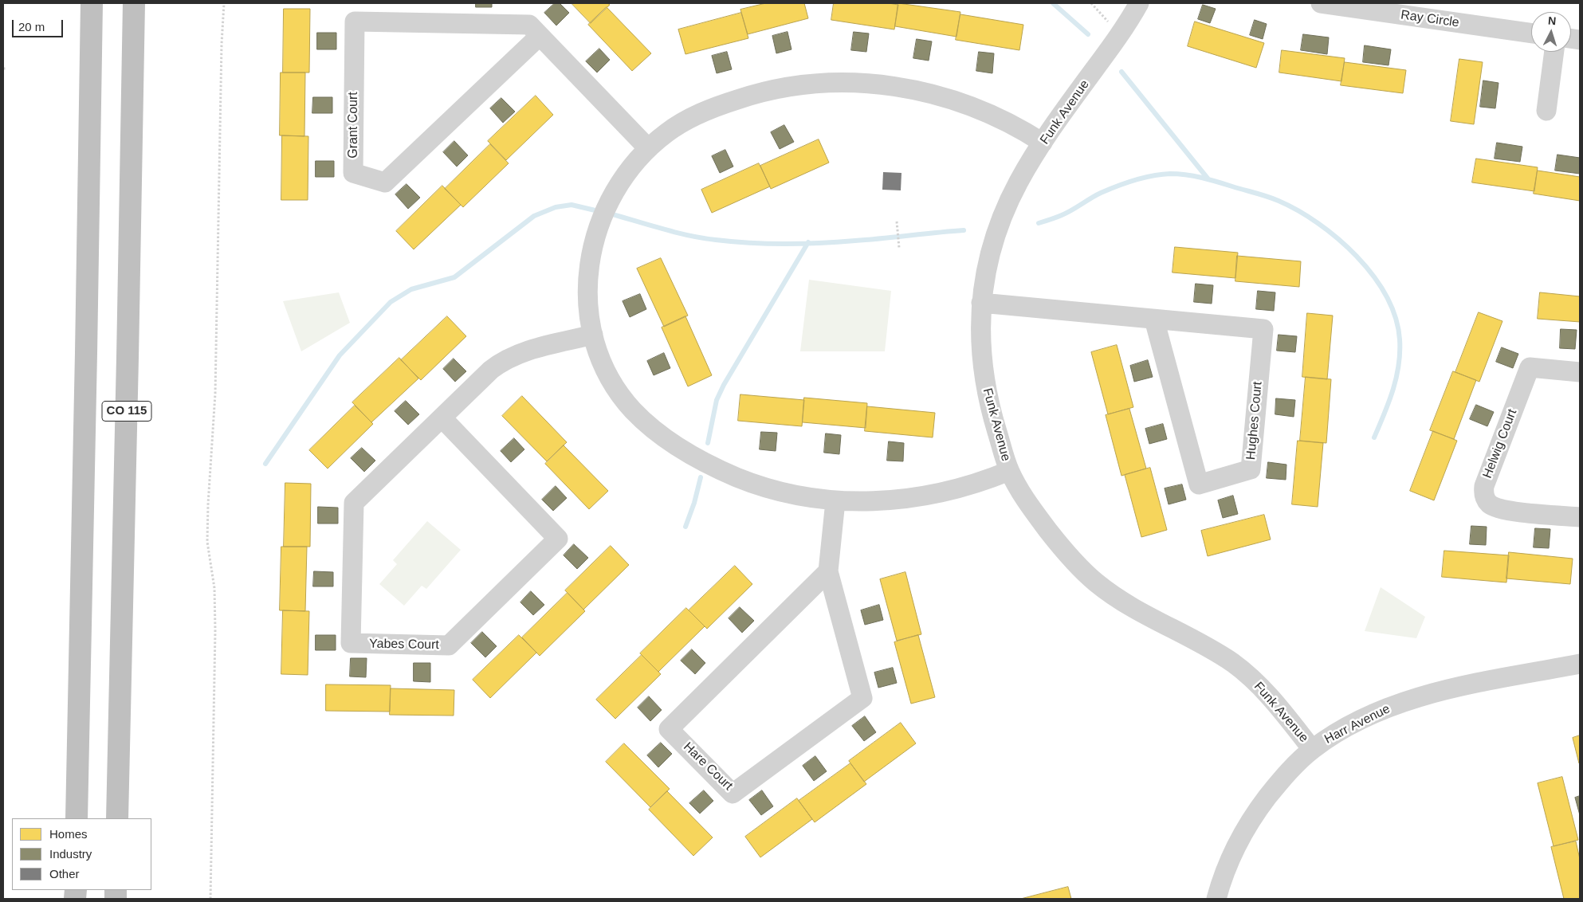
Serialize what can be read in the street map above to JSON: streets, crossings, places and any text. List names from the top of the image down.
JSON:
{
  "streets": {
    "highway": ["CO 115"],
    "street": [
      "Ray Circle",
      "Funk Avenue",
      "Grant Court",
      "Hughes Court",
      "Helwig Court",
      "Yabes Court",
      "Harr Avenue",
      "Hare Court"
    ]
  },
  "crossings": [
    ["Funk Avenue", "Hughes Court"],
    ["Funk Avenue", "Harr Avenue"]
  ],
  "legend": ["Homes", "Industry", "Other"],
  "scale_bar": "20 m",
  "north": "top"
}
